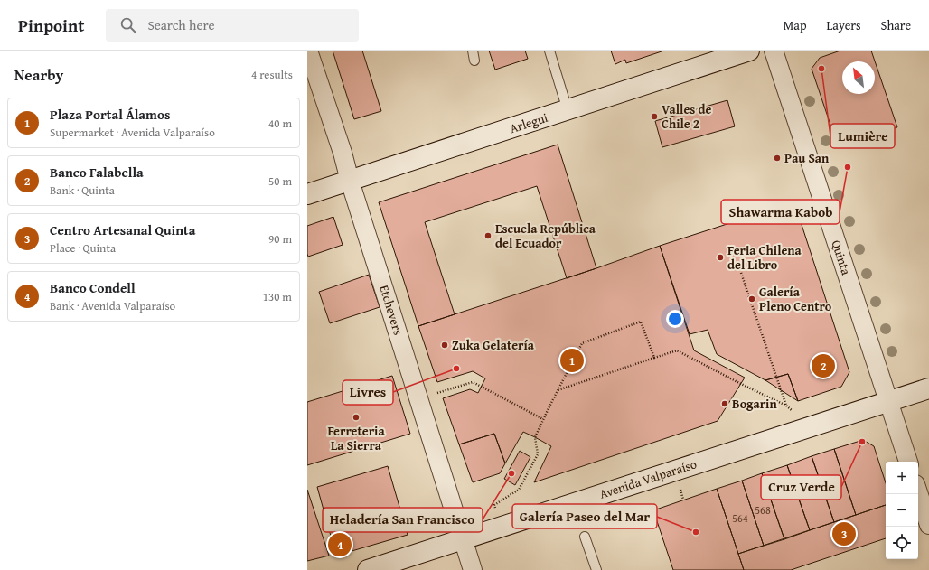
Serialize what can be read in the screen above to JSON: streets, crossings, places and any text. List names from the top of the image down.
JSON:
{
  "streets": {
    "street": [
      "Arlegui",
      "Quinta",
      "Etchevers",
      "Avenida Valparaíso"
    ]
  },
  "crossings": [
    ["Arlegui", "Etchevers"],
    ["Quinta", "Avenida Valparaíso"],
    ["Etchevers", "Avenida Valparaíso"]
  ],
  "places": [
    "Lumière",
    "Valles de Chile 2",
    "Pau San",
    "Shawarma Kabob",
    "Escuela República del Ecuador",
    "Feria Chilena del Libro",
    "Galería Pleno Centro",
    "Zuka Gelatería",
    "Livres",
    "Bogarin",
    "Ferreteria La Sierra",
    "Cruz Verde",
    "Heladería San Francisco",
    "Galería Paseo del Mar"
  ],
  "house_numbers": ["568", "564"],
  "north": "top left",
  "page": {
    "header": "Pinpoint",
    "search": "Search here",
    "nav": ["Map", "Layers", "Share"],
    "heading": ["Nearby", "4 results"],
    "list": [
      {
        "mark": "1",
        "name": "Plaza Portal Álamos",
        "note": "Supermarket · Avenida Valparaíso",
        "value": "40 m"
      },
      {
        "mark": "2",
        "name": "Banco Falabella",
        "note": "Bank · Quinta",
        "value": "50 m"
      },
      {
        "mark": "3",
        "name": "Centro Artesanal Quinta",
        "note": "Place · Quinta",
        "value": "90 m"
      },
      {
        "mark": "4",
        "name": "Banco Condell",
        "note": "Bank · Avenida Valparaíso",
        "value": "130 m"
      }
    ],
    "pins": [
      "1",
      "2",
      "3",
      "4"
    ],
    "map_buttons": ["+", "−"]
  }
}
